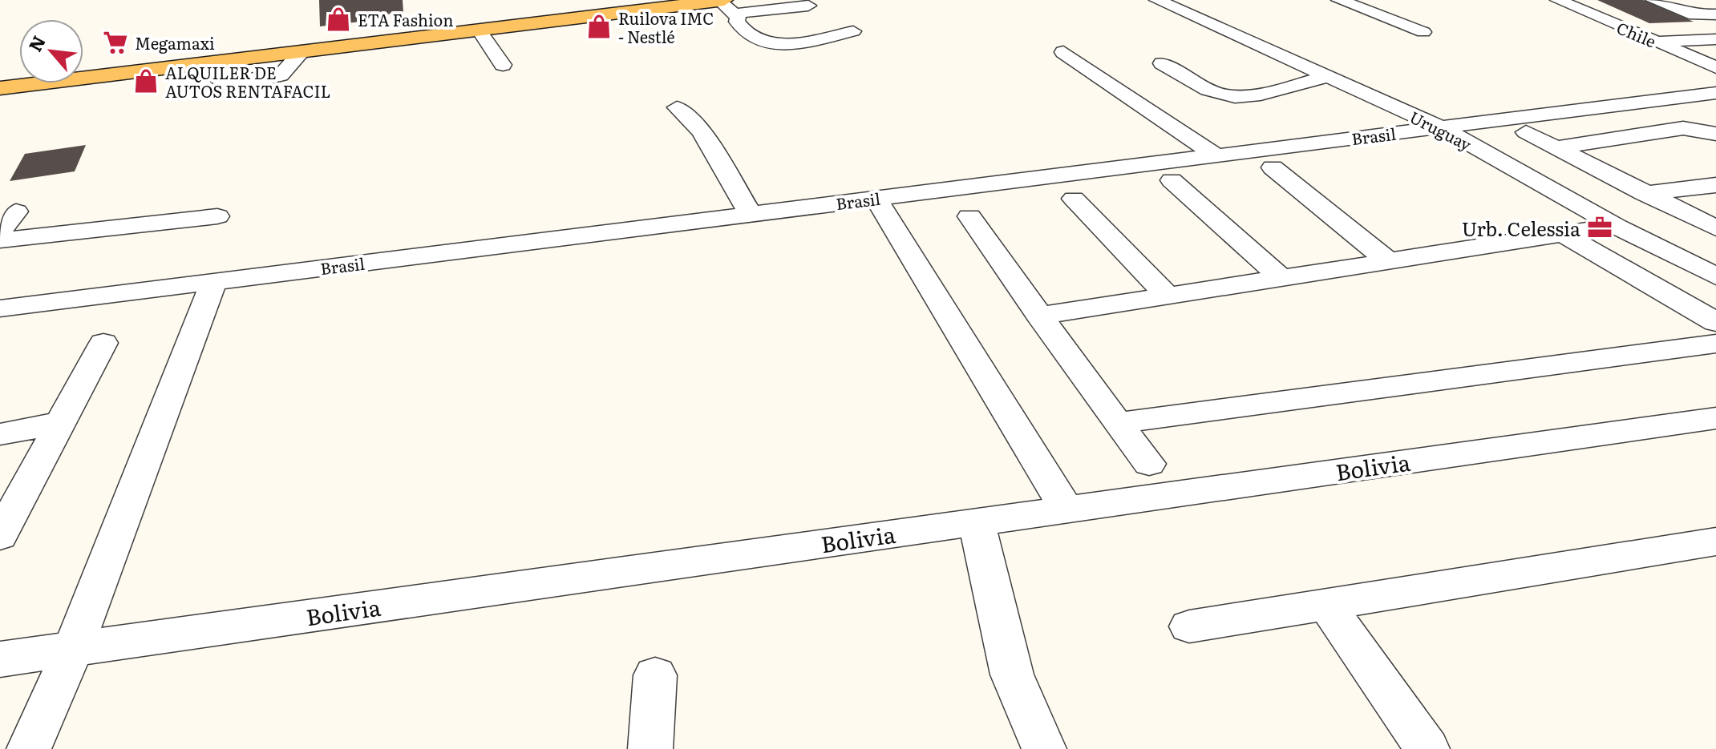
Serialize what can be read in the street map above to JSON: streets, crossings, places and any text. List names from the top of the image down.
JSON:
{
  "streets": {
    "street": [
      "Chile",
      "Uruguay",
      "Brasil",
      "Bolivia"
    ]
  },
  "crossings": [
    ["Uruguay", "Brasil"]
  ],
  "places": {
    "shop": ["ETA Fashion", "Ruilova IMC - Nestlé", "ALQUILER DE AUTOS RENTAFACIL"],
    "supermarket": ["Megamaxi"],
    "office": ["Urb. Celessia"]
  },
  "north": "top left"
}
